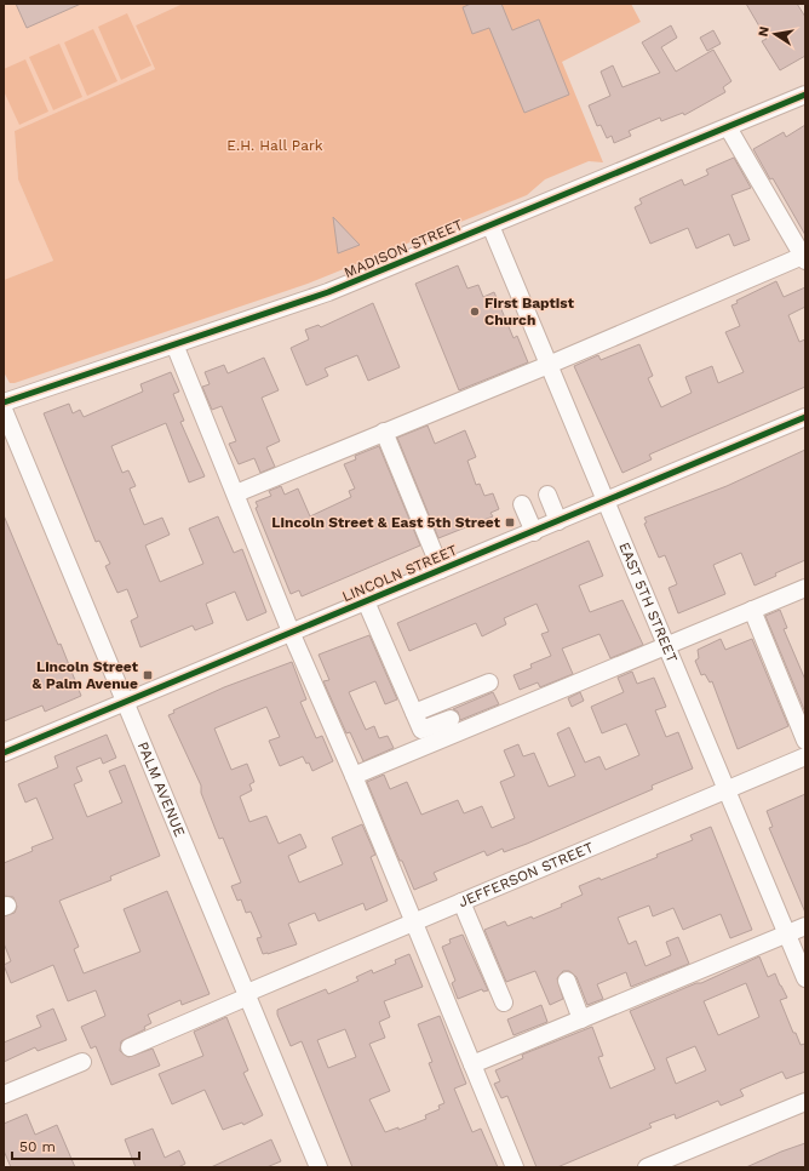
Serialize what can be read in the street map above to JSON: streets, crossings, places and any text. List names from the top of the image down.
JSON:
{
  "streets": {
    "street": [
      "MADISON STREET",
      "LINCOLN STREET",
      "EAST 5TH STREET",
      "PALM AVENUE",
      "JEFFERSON STREET"
    ]
  },
  "crossings": [
    ["MADISON STREET", "EAST 5TH STREET"],
    ["LINCOLN STREET", "EAST 5TH STREET"],
    ["LINCOLN STREET", "PALM AVENUE"],
    ["EAST 5TH STREET", "JEFFERSON STREET"],
    ["PALM AVENUE", "JEFFERSON STREET"]
  ],
  "parks": ["E.H. Hall Park"],
  "places": {
    "other": ["First Baptist Church"],
    "transit": ["Lincoln Street & East 5th Street", "Lincoln Street & Palm Avenue"]
  },
  "scale_bar": "50 m",
  "north": "left"
}
